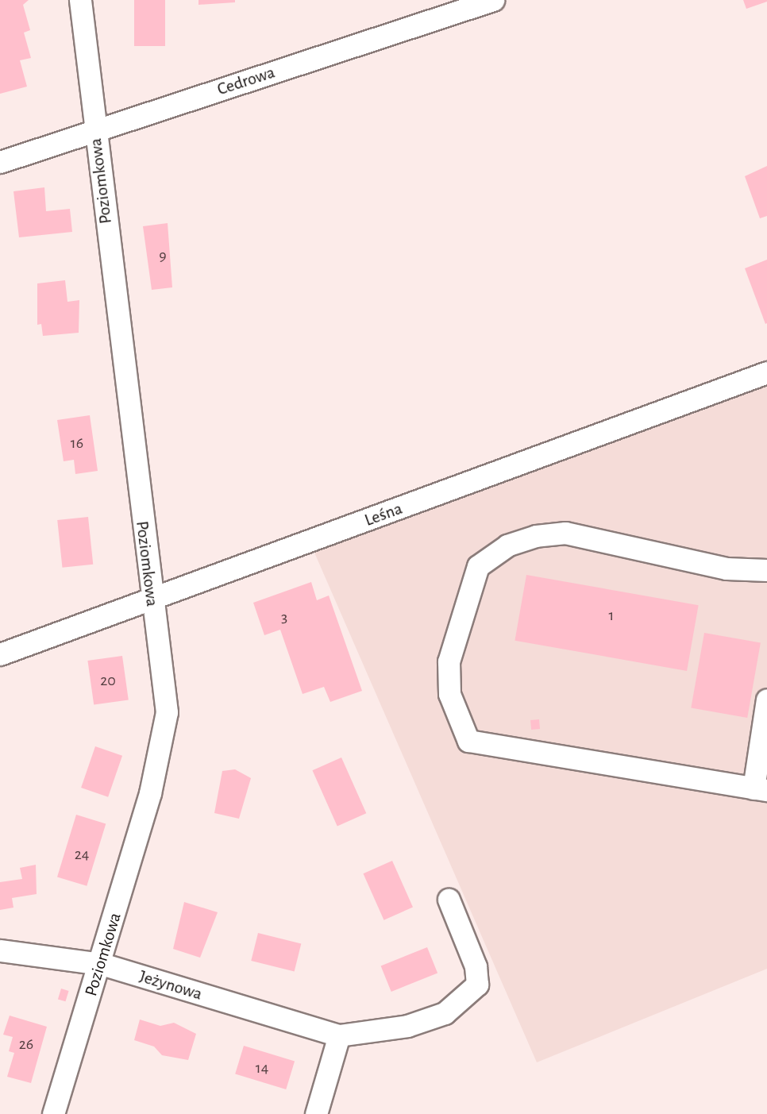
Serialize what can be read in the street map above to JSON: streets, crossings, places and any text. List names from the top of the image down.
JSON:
{
  "streets": {
    "street": [
      "Cedrowa",
      "Poziomkowa",
      "Leśna",
      "Jeżynowa"
    ]
  },
  "crossings": [
    ["Cedrowa", "Poziomkowa"],
    ["Poziomkowa", "Leśna"],
    ["Poziomkowa", "Jeżynowa"]
  ],
  "house_numbers": [
    "9",
    "16",
    "1",
    "3",
    "20",
    "24",
    "26",
    "14"
  ]
}
